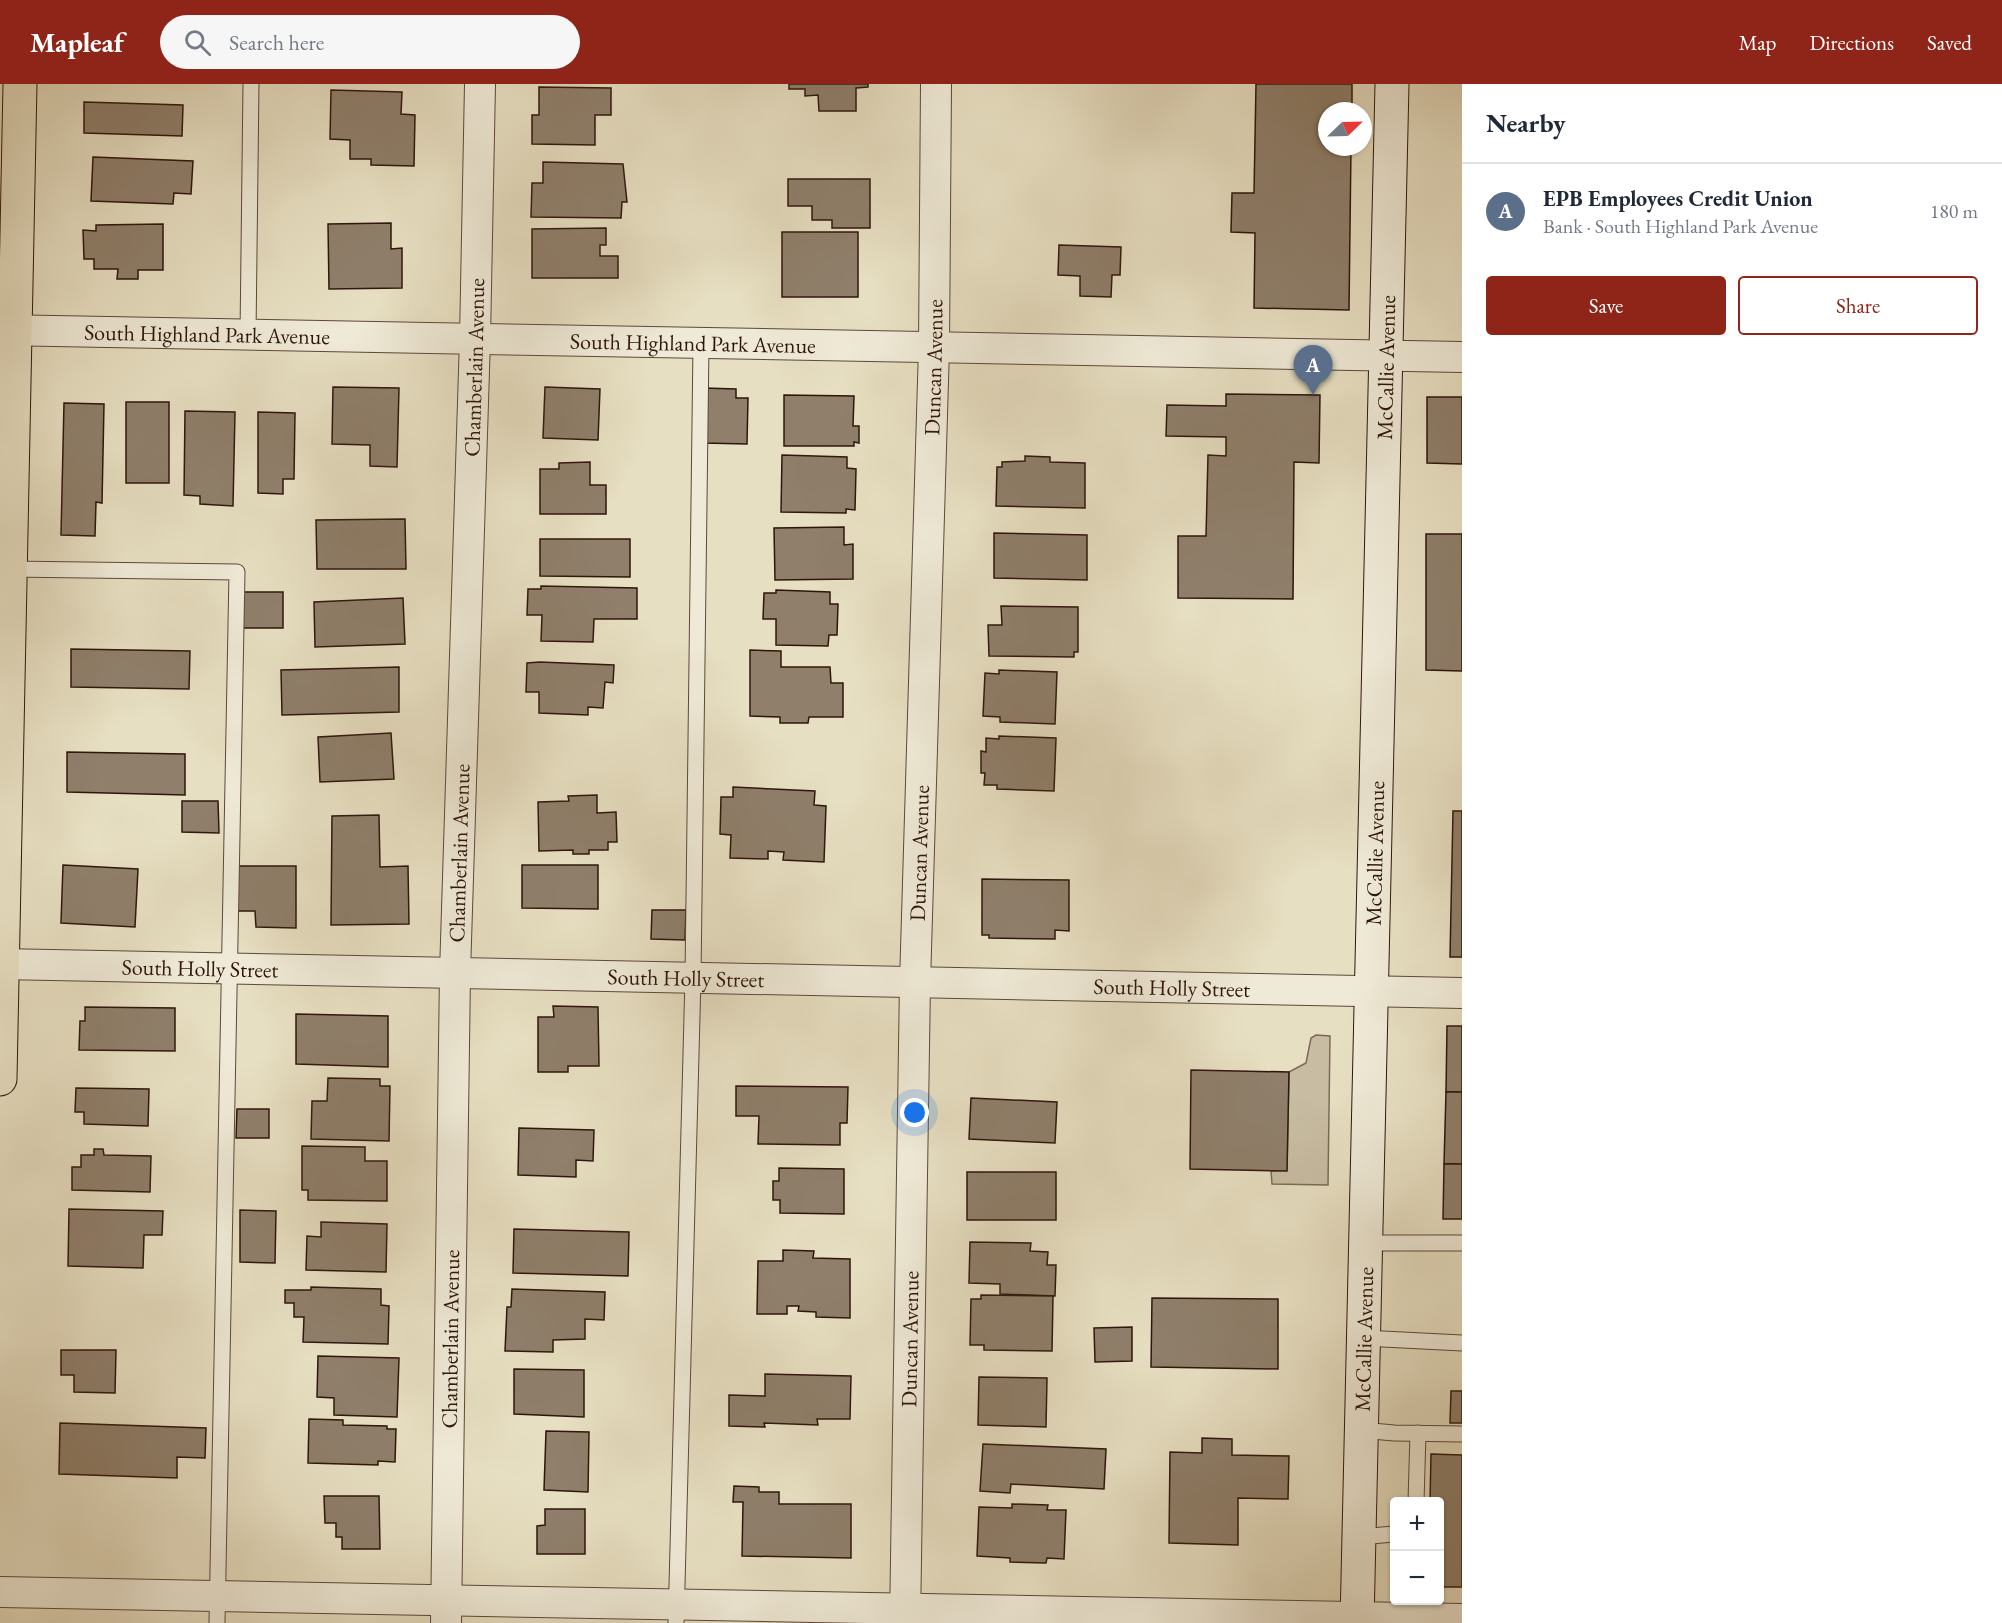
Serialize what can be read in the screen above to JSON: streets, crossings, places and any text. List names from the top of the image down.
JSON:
{
  "streets": {
    "main road": ["McCallie Avenue"],
    "street": [
      "South Highland Park Avenue",
      "Chamberlain Avenue",
      "Duncan Avenue",
      "South Holly Street"
    ]
  },
  "crossings": [
    ["South Highland Park Avenue", "Chamberlain Avenue"],
    ["South Highland Park Avenue", "Duncan Avenue"],
    ["South Highland Park Avenue", "McCallie Avenue"],
    ["Chamberlain Avenue", "South Holly Street"],
    ["Duncan Avenue", "South Holly Street"],
    ["McCallie Avenue", "South Holly Street"]
  ],
  "north": "top right",
  "page": {
    "header": "Mapleaf",
    "search": "Search here",
    "nav": ["Map", "Directions", "Saved"],
    "heading": "Nearby",
    "list": [
      {
        "mark": "A",
        "name": "EPB Employees Credit Union",
        "note": "Bank · South Highland Park Avenue",
        "value": "180 m"
      }
    ],
    "buttons": ["Save", "Share"],
    "pins": "A",
    "map_buttons": ["+", "−"]
  }
}
